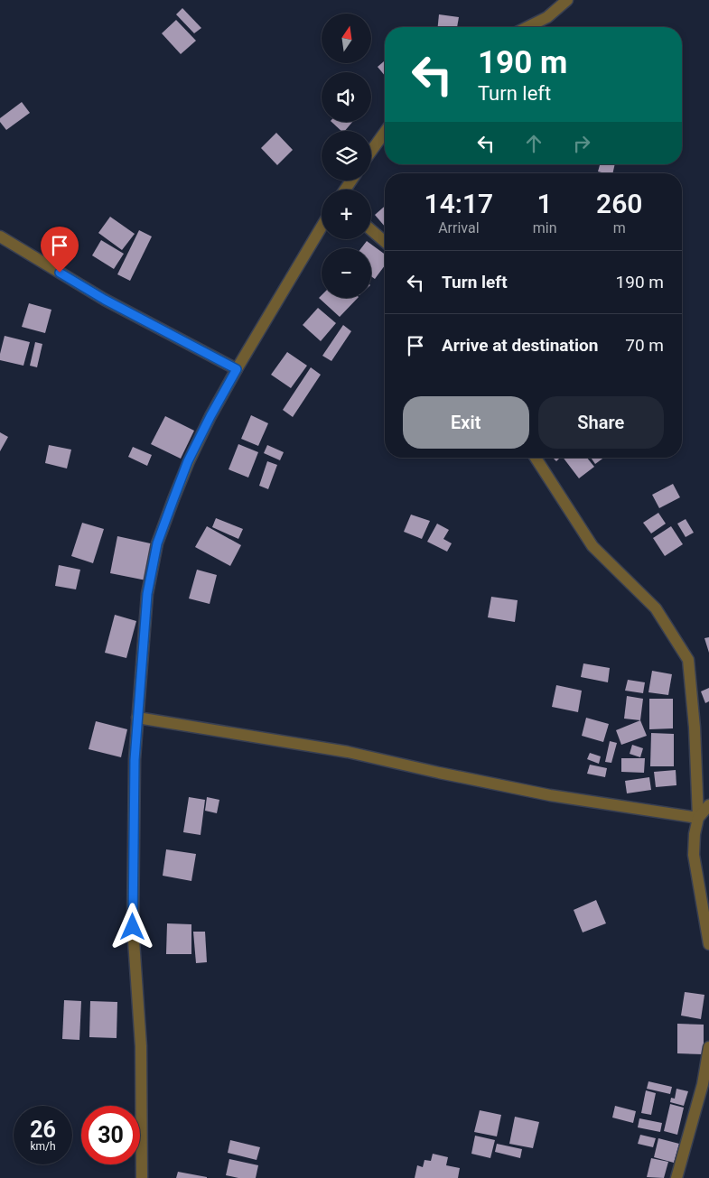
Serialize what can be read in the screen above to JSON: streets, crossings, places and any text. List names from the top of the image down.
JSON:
{
  "north": "top",
  "page": {
    "map_buttons": ["+", "−"],
    "turn": ["190 m", "Turn left"],
    "eta": [
      "14:17",
      "Arrival",
      "1",
      "min",
      "260",
      "m"
    ],
    "list": [
      {
        "name": "Turn left",
        "value": "190 m"
      },
      {
        "name": "Arrive at destination",
        "value": "70 m"
      }
    ],
    "buttons": ["Exit", "Share"],
    "speed": "26 km/h",
    "limit": "30"
  }
}
